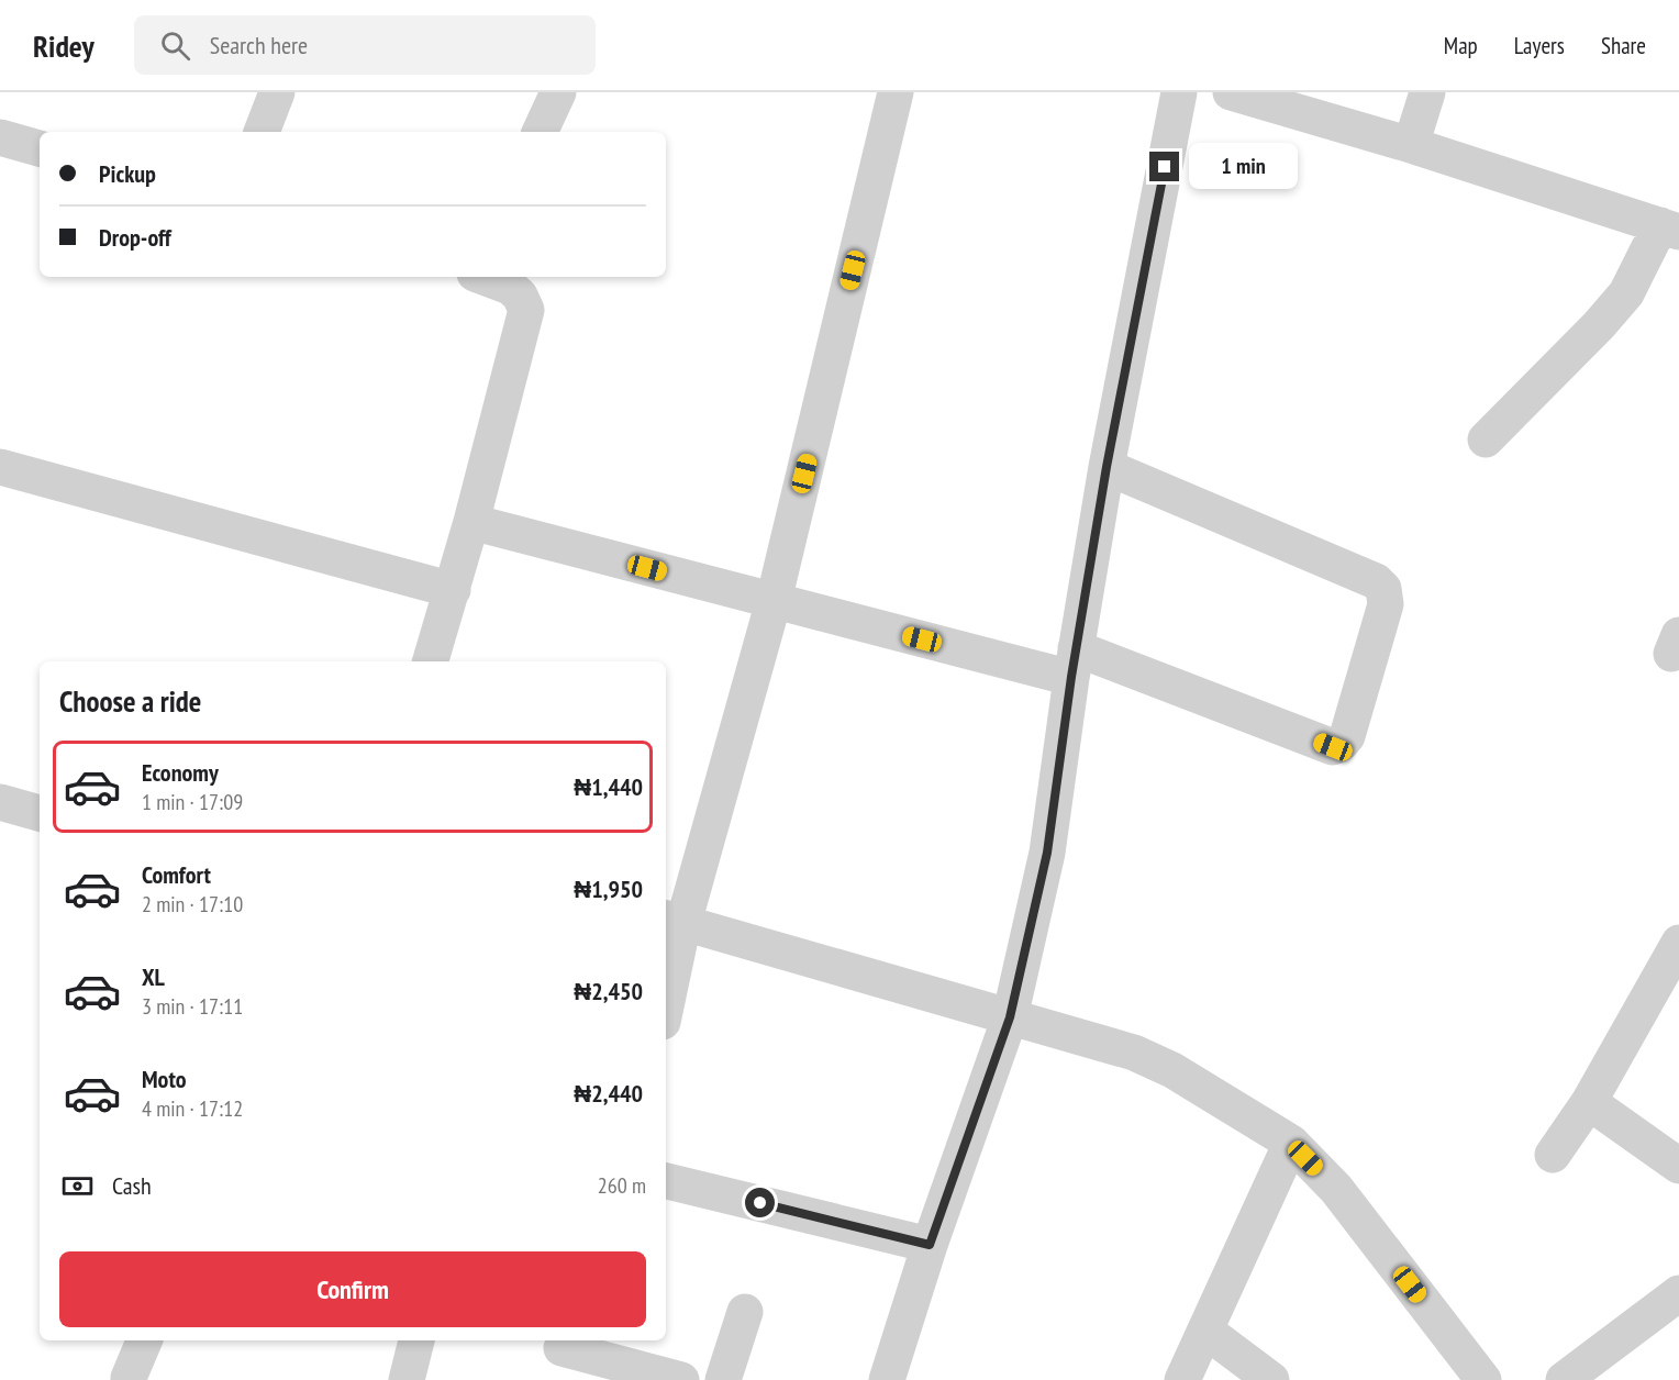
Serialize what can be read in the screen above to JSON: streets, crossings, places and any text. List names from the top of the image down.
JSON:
{
  "page": {
    "header": "Ridey",
    "search": "Search here",
    "nav": ["Map", "Layers", "Share"],
    "banner": ["Pickup", "Drop-off"],
    "bubble": "1 min",
    "heading": "Choose a ride",
    "list": [
      {
        "name": "Economy",
        "note": "1 min · 17:09",
        "value": "₦1,440"
      },
      {
        "name": "Comfort",
        "note": "2 min · 17:10",
        "value": "₦1,950"
      },
      {
        "name": "XL",
        "note": "3 min · 17:11",
        "value": "₦2,450"
      },
      {
        "name": "Moto",
        "note": "4 min · 17:12",
        "value": "₦2,440"
      }
    ],
    "pay": ["Cash", "260 m"],
    "buttons": "Confirm"
  }
}
